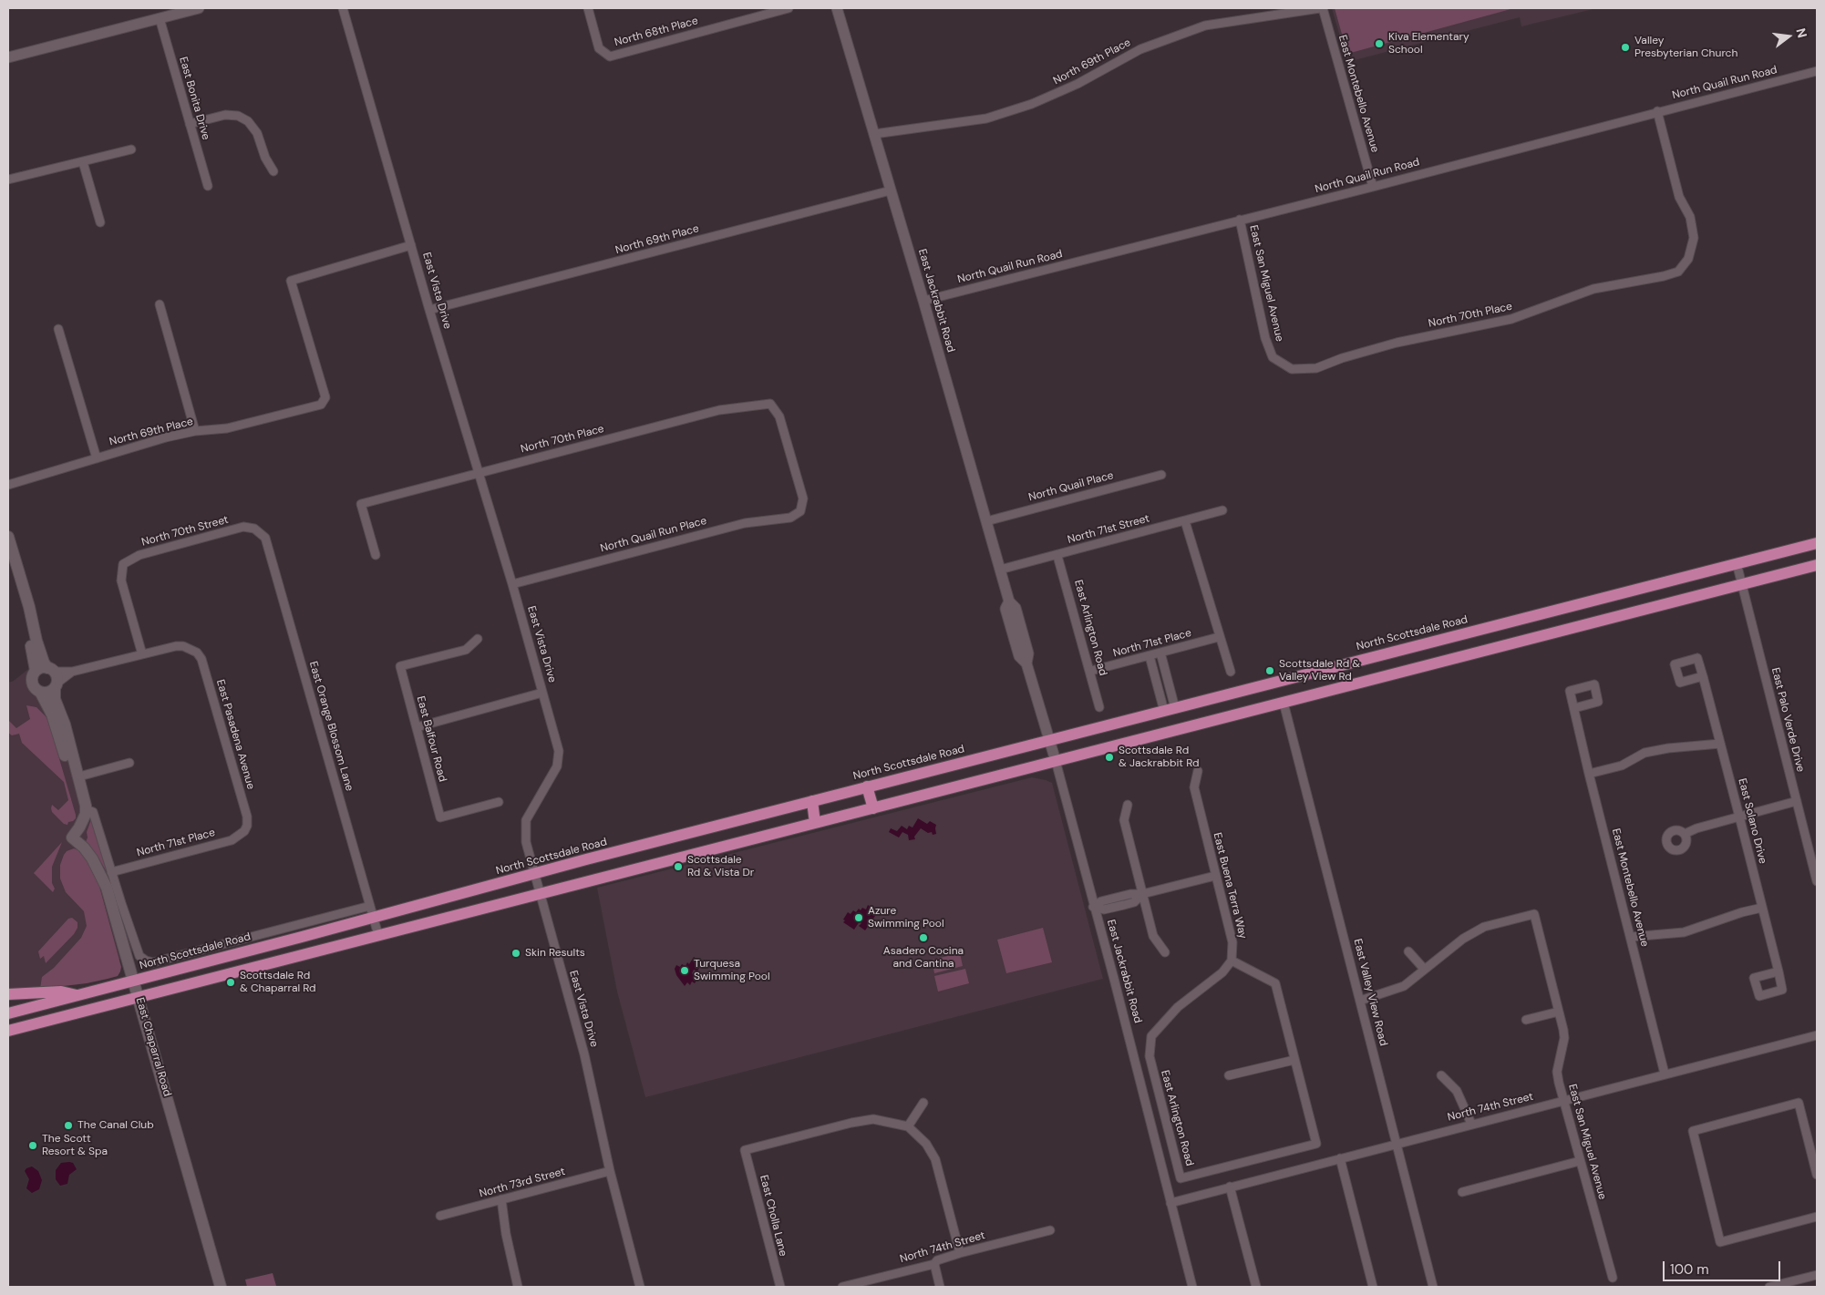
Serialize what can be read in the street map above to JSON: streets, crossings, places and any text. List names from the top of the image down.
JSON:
{
  "streets": {
    "main road": ["North Scottsdale Road", "East Chaparral Road"],
    "street": [
      "North 68th Place",
      "North 69th Place",
      "North Quail Run Road",
      "East Montebello Avenue",
      "East Bonita Drive",
      "East San Miguel Avenue",
      "East Vista Drive",
      "East Jackrabbit Road",
      "North 70th Place",
      "North Quail Place",
      "North 71st Street",
      "North 70th Street",
      "North Quail Run Place",
      "East Arlington Road",
      "North 71st Place",
      "East Palo Verde Drive",
      "East Orange Blossom Lane",
      "East Pasadena Avenue",
      "East Balfour Road",
      "East Solano Drive",
      "East Buena Terra Way",
      "East Valley View Road",
      "North 74th Street",
      "North 73rd Street",
      "East Cholla Lane"
    ]
  },
  "crossings": [
    ["North 69th Place", "East Montebello Avenue"],
    ["North 69th Place", "East Vista Drive"],
    ["North 69th Place", "East Jackrabbit Road"],
    ["North Quail Run Road", "East Montebello Avenue"],
    ["North Quail Run Road", "East San Miguel Avenue"],
    ["North Quail Run Road", "East Jackrabbit Road"],
    ["North Quail Run Road", "North 70th Place"],
    ["East Montebello Avenue", "North 74th Street"],
    ["East San Miguel Avenue", "North 70th Place"],
    ["East San Miguel Avenue", "North 74th Street"],
    ["East Vista Drive", "North 70th Place"],
    ["East Vista Drive", "North Quail Run Place"],
    ["East Vista Drive", "North Scottsdale Road"],
    ["East Vista Drive", "North 73rd Street"],
    ["East Jackrabbit Road", "North Quail Place"],
    ["East Jackrabbit Road", "North 71st Street"],
    ["East Jackrabbit Road", "North Scottsdale Road"],
    ["East Jackrabbit Road", "North 74th Street"],
    ["North 70th Place", "North Quail Run Place"],
    ["North 71st Street", "East Arlington Road"],
    ["North 70th Street", "East Orange Blossom Lane"],
    ["North 70th Street", "East Pasadena Avenue"],
    ["East Arlington Road", "North 71st Place"],
    ["East Arlington Road", "East Buena Terra Way"],
    ["North Scottsdale Road", "East Palo Verde Drive"],
    ["North Scottsdale Road", "East Orange Blossom Lane"],
    ["North Scottsdale Road", "East Chaparral Road"],
    ["North 71st Place", "East Pasadena Avenue"],
    ["East Valley View Road", "North 74th Street"]
  ],
  "places": [
    "Kiva Elementary School",
    "Valley Presbyterian Church",
    "Scottsdale Rd & Valley View Rd",
    "Scottsdale Rd & Jackrabbit Rd",
    "Scottsdale Rd & Vista Dr",
    "Azure Swimming Pool",
    "Asadero Cocina and Cantina",
    "Skin Results",
    "Turquesa Swimming Pool",
    "Scottsdale Rd & Chaparral Rd",
    "The Canal Club",
    "The Scott Resort & Spa"
  ],
  "scale_bar": "100 m",
  "north": "right"
}
